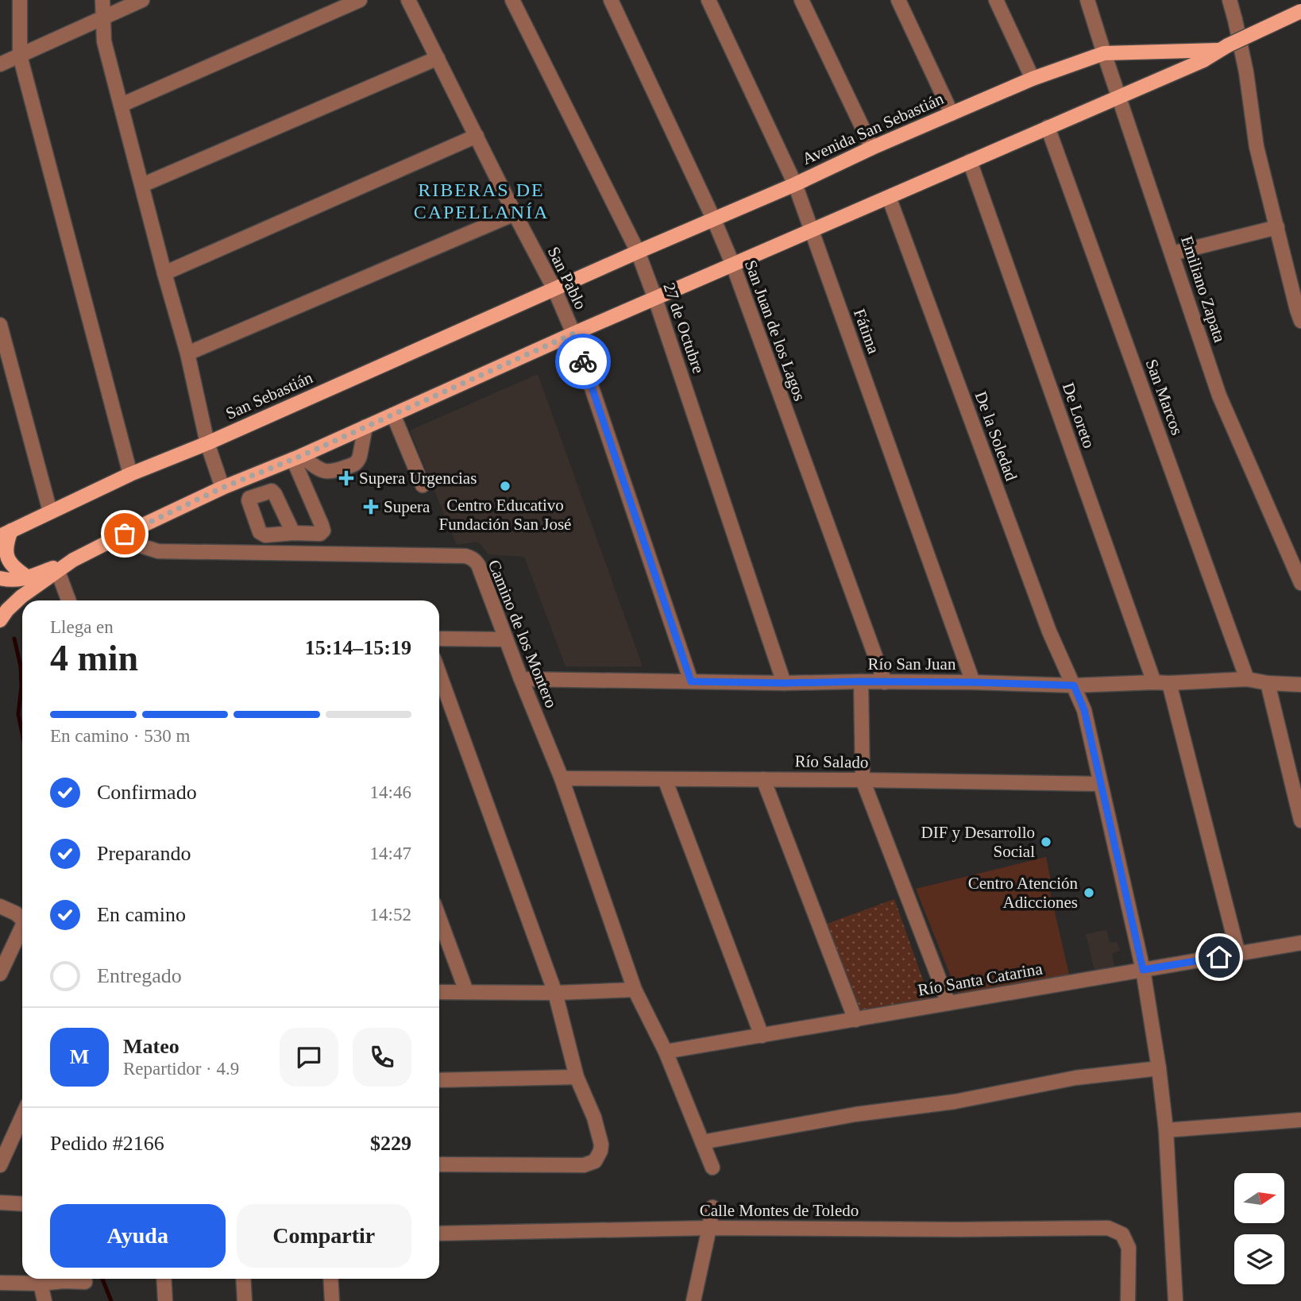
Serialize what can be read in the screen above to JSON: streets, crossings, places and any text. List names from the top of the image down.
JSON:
{
  "streets": {
    "main road": ["Avenida San Sebastián", "San Sebastián"],
    "street": [
      "San Pablo",
      "Emiliano Zapata",
      "27 de Octubre",
      "San Juan de los Lagos",
      "Fátima",
      "San Marcos",
      "De Loreto",
      "De la Soledad",
      "Camino de los Montero",
      "Río San Juan",
      "Río Salado",
      "Río Santa Catarina",
      "Calle Montes de Toledo"
    ]
  },
  "crossings": [
    ["Avenida San Sebastián", "San Pablo"],
    ["Avenida San Sebastián", "Emiliano Zapata"],
    ["Avenida San Sebastián", "27 de Octubre"],
    ["Avenida San Sebastián", "San Juan de los Lagos"],
    ["Avenida San Sebastián", "Fátima"],
    ["Avenida San Sebastián", "San Sebastián"],
    ["Avenida San Sebastián", "San Marcos"],
    ["Avenida San Sebastián", "De Loreto"],
    ["Avenida San Sebastián", "De la Soledad"],
    ["San Pablo", "San Sebastián"],
    ["San Pablo", "Río San Juan"],
    ["27 de Octubre", "Río San Juan"],
    ["San Juan de los Lagos", "Río San Juan"],
    ["Fátima", "Río San Juan"],
    ["San Marcos", "Río San Juan"],
    ["De Loreto", "Río San Juan"],
    ["De la Soledad", "Río San Juan"],
    ["De la Soledad", "Río Salado"],
    ["De la Soledad", "Río Santa Catarina"],
    ["Camino de los Montero", "Río San Juan"],
    ["Camino de los Montero", "Río Salado"],
    ["Camino de los Montero", "Río Santa Catarina"]
  ],
  "districts": ["RIBERAS DE CAPELLANÍA"],
  "places": {
    "health": ["Supera Urgencias", "Supera"],
    "other": ["Centro Educativo Fundación San José", "DIF y Desarrollo Social", "Centro Atención Adicciones"]
  },
  "north": "right",
  "page": {
    "heading": ["4 min", "Llega en", "15:14–15:19"],
    "panel": [
      "Mateo",
      "Repartidor · 4.9",
      "Pedido #2166",
      "$229"
    ],
    "bar": "En camino · 530 m",
    "list": [
      ["Confirmado", "14:46"],
      ["Preparando", "14:47"],
      ["En camino", "14:52"],
      "Entregado"
    ],
    "round": "M",
    "buttons": ["Ayuda", "Compartir"]
  }
}
